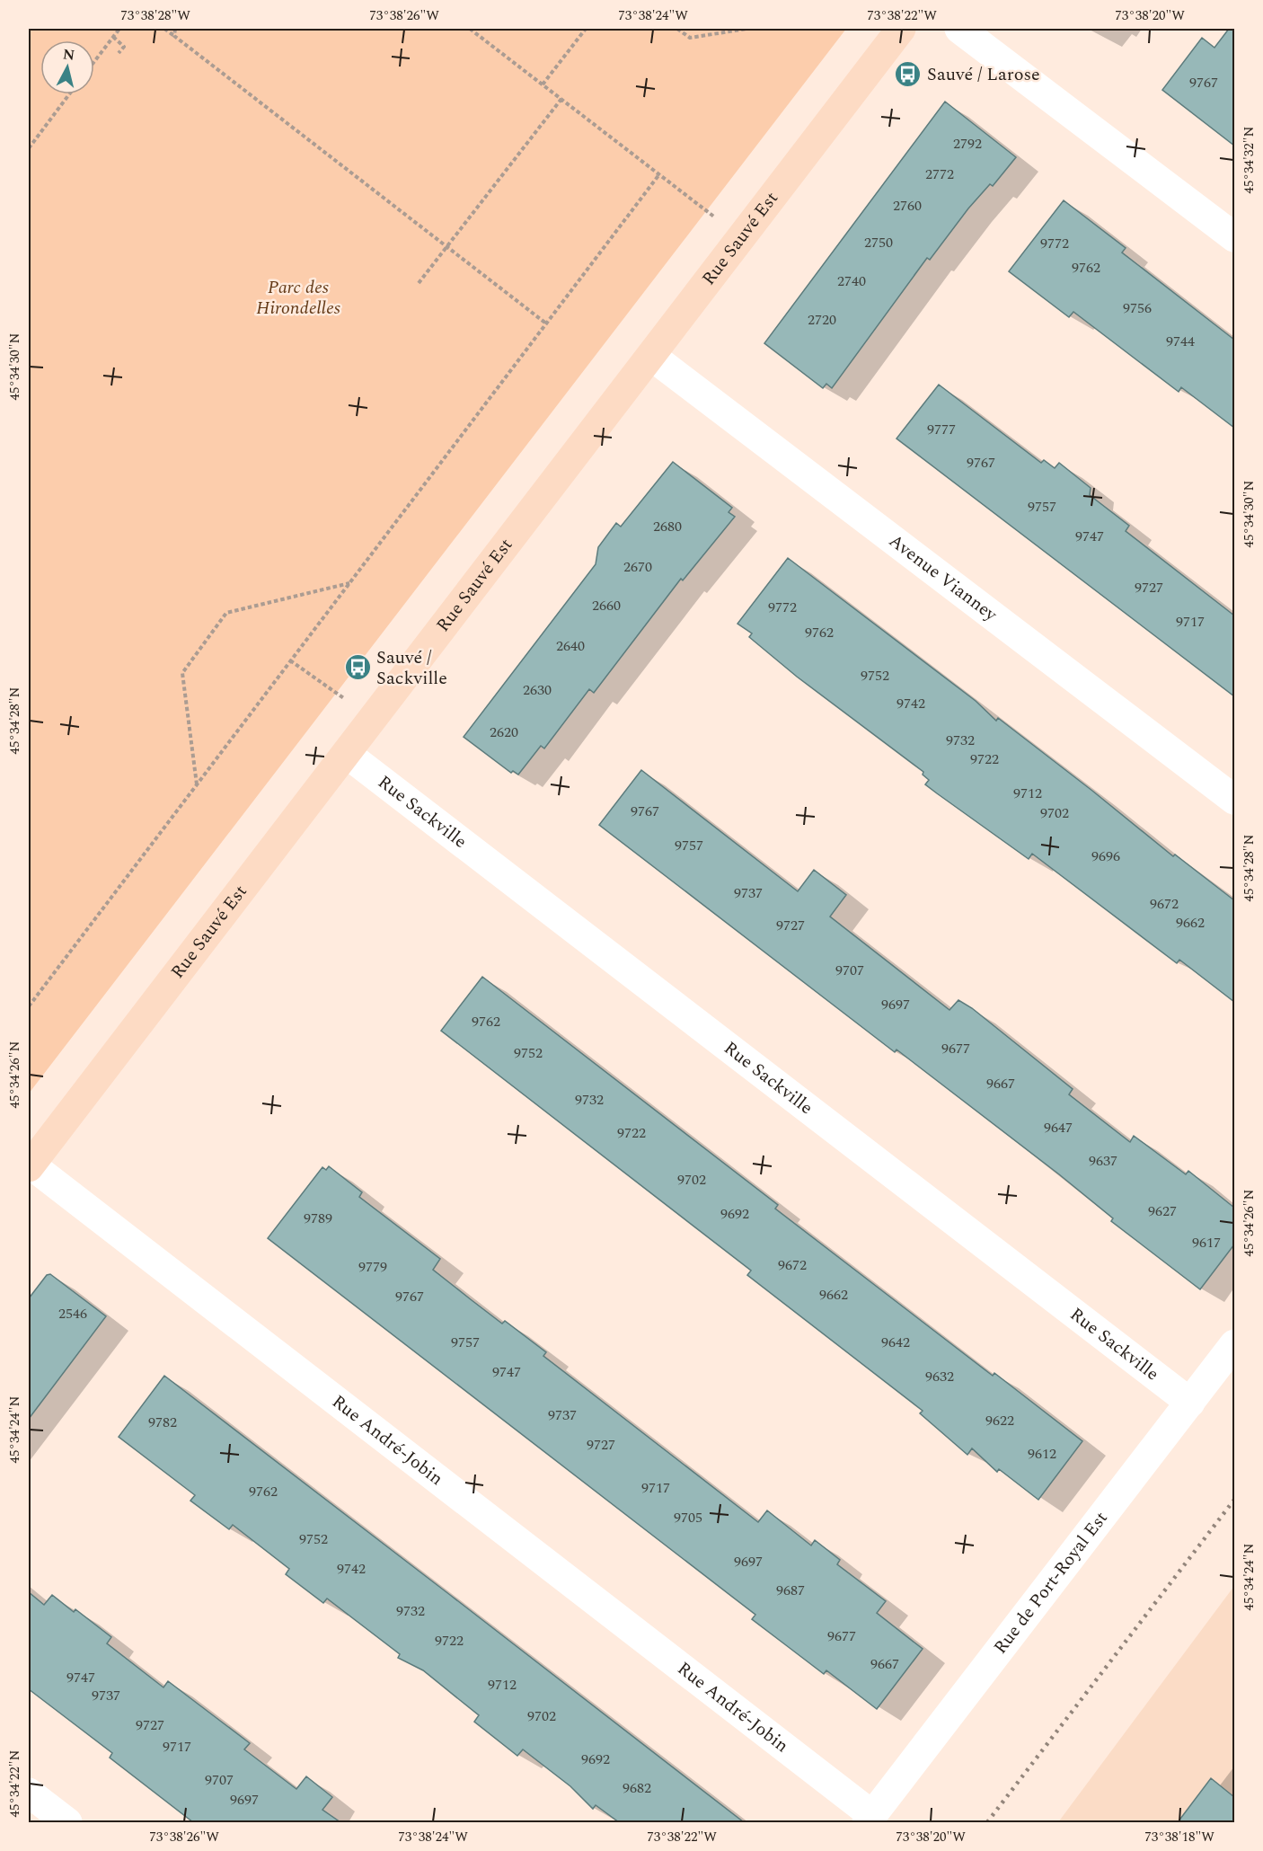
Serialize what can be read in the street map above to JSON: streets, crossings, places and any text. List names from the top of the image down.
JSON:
{
  "streets": {
    "main road": ["Rue Sauvé Est"],
    "street": [
      "Avenue Vianney",
      "Rue Sackville",
      "Rue André-Jobin",
      "Rue de Port-Royal Est"
    ]
  },
  "crossings": [
    ["Rue Sauvé Est", "Avenue Vianney"],
    ["Rue Sauvé Est", "Rue Sackville"],
    ["Rue Sauvé Est", "Rue André-Jobin"],
    ["Rue Sackville", "Rue de Port-Royal Est"],
    ["Rue André-Jobin", "Rue de Port-Royal Est"]
  ],
  "parks": ["Parc des Hirondelles"],
  "places": {
    "bus stop": ["Sauvé / Larose", "Sauvé / Sackville"]
  },
  "house_numbers": [
    "9767",
    "2792",
    "2772",
    "2760",
    "2750",
    "9772",
    "9762",
    "2740",
    "9756",
    "2720",
    "9744",
    "9777",
    "9767",
    "9757",
    "2680",
    "9747",
    "2670",
    "9727",
    "2660",
    "9772",
    "9717",
    "9762",
    "2640",
    "9752",
    "2630",
    "9742",
    "2620",
    "9732",
    "9722",
    "9712",
    "9767",
    "9702",
    "9757",
    "9696",
    "9737",
    "9672",
    "9662",
    "9727",
    "9707",
    "9697",
    "9762",
    "9677",
    "9752",
    "9667",
    "9732",
    "9647",
    "9722",
    "9637",
    "9702",
    "9627",
    "9692",
    "9789",
    "9617",
    "9672",
    "9779",
    "9662",
    "9767",
    "2546",
    "9757",
    "9642",
    "9747",
    "9632",
    "9737",
    "9622",
    "9782",
    "9727",
    "9612",
    "9717",
    "9762",
    "9705",
    "9752",
    "9697",
    "9742",
    "9687",
    "9732",
    "9677",
    "9722",
    "9667",
    "9747",
    "9712",
    "9737",
    "9702",
    "9727",
    "9717",
    "9692",
    "9707",
    "9682",
    "9697"
  ],
  "north": "top",
  "coordinates": [
    "73°38'28\"W",
    "73°38'26\"W",
    "73°38'24\"W",
    "73°38'22\"W",
    "73°38'20\"W",
    "45°34'32\"N",
    "45°34'30\"N",
    "45°34'28\"N",
    "45°34'26\"N",
    "45°34'24\"N",
    "45°34'22\"N",
    "73°38'18\"W"
  ]
}
